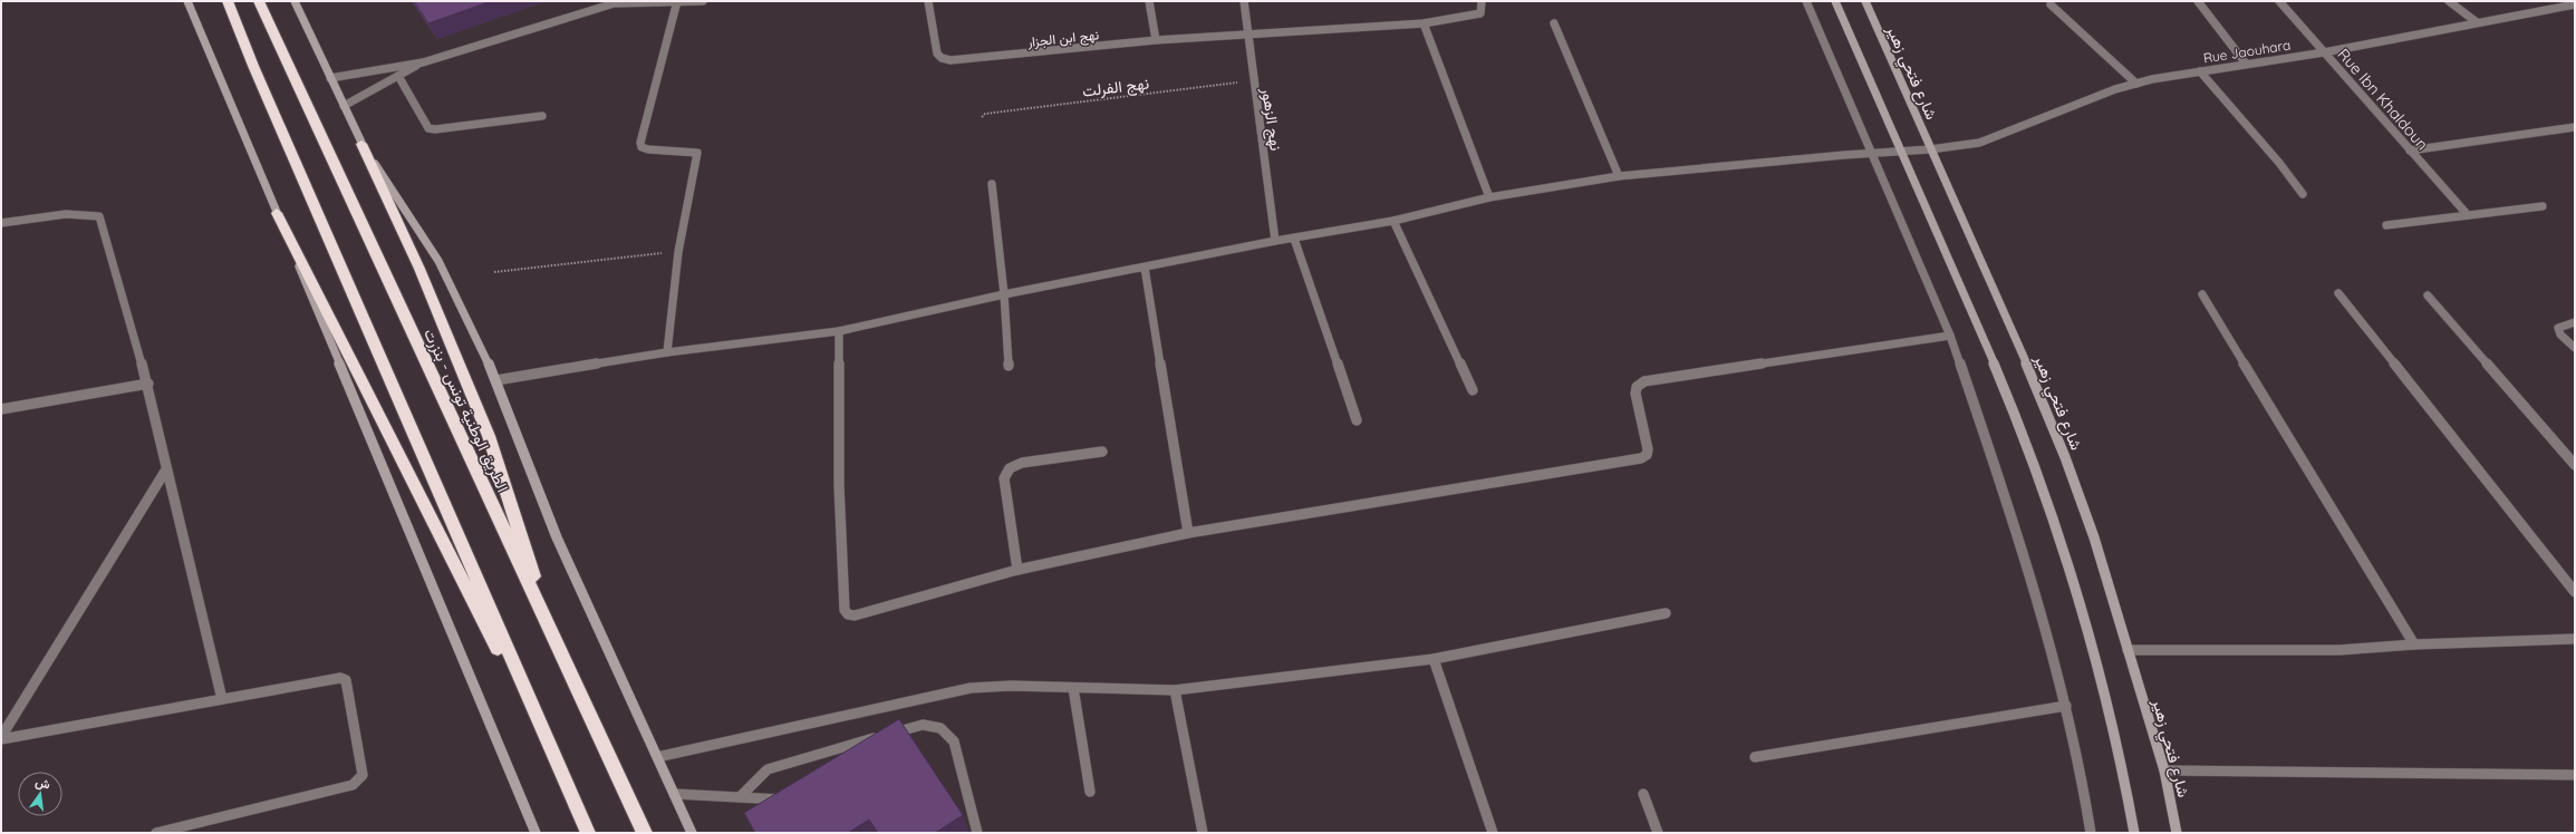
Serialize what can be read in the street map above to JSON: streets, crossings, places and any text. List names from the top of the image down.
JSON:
{
  "streets": {
    "highway": ["الطريق الوطنية تونس - بنزرت"],
    "main road": ["شارع فتحي زهير"],
    "street": [
      "نهج ابن الجزار",
      "Rue Jaouhara",
      "Rue Ibn Khaldoun",
      "نهج الزهور"
    ],
    "path": ["نهج الفرلت"]
  },
  "crossings": [
    ["نهج ابن الجزار", "نهج الزهور"],
    ["Rue Jaouhara", "شارع فتحي زهير"],
    ["Rue Jaouhara", "Rue Ibn Khaldoun"],
    ["Rue Jaouhara", "نهج الزهور"],
    ["نهج الفرلت", "نهج الزهور"]
  ],
  "north": "top"
}
